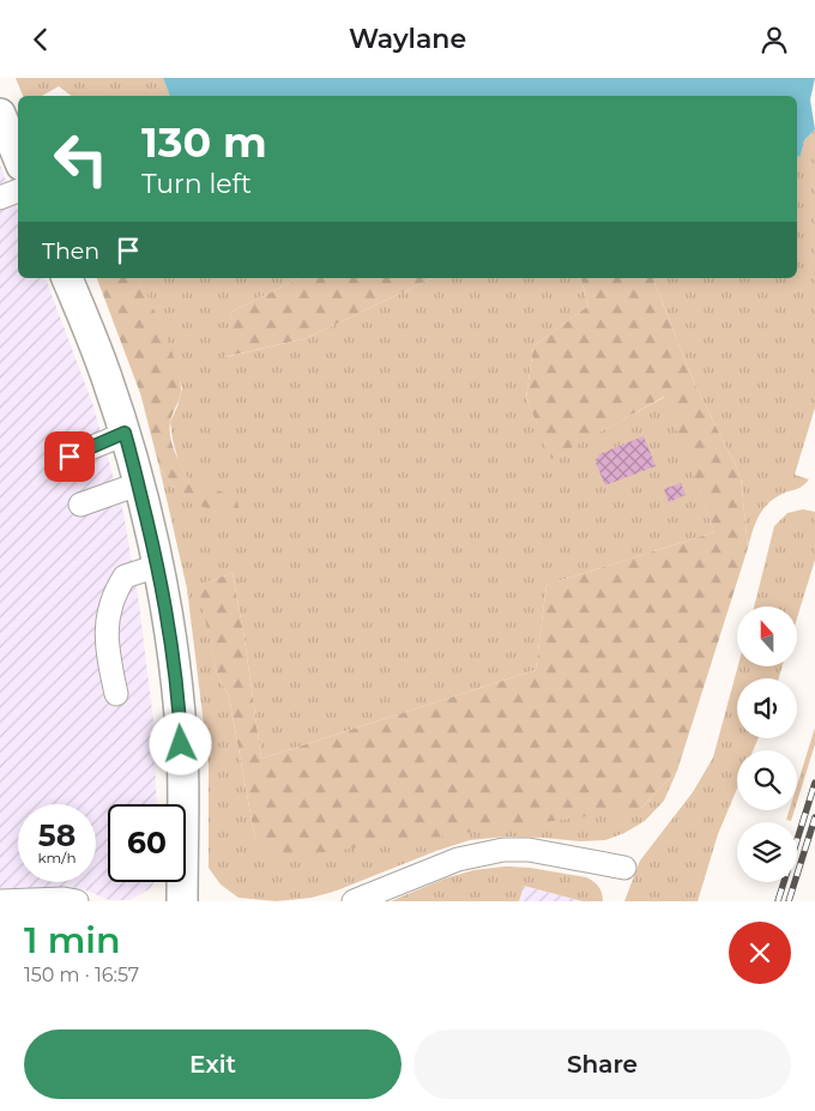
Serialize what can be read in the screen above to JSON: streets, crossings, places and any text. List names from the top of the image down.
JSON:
{
  "north": "top",
  "page": {
    "header": "Waylane",
    "turn": ["130 m", "Turn left"],
    "then": "Then",
    "speed": "58 km/h",
    "limit": "60",
    "heading": ["1 min", "150 m · 16:57"],
    "buttons": ["Exit", "Share"]
  }
}
